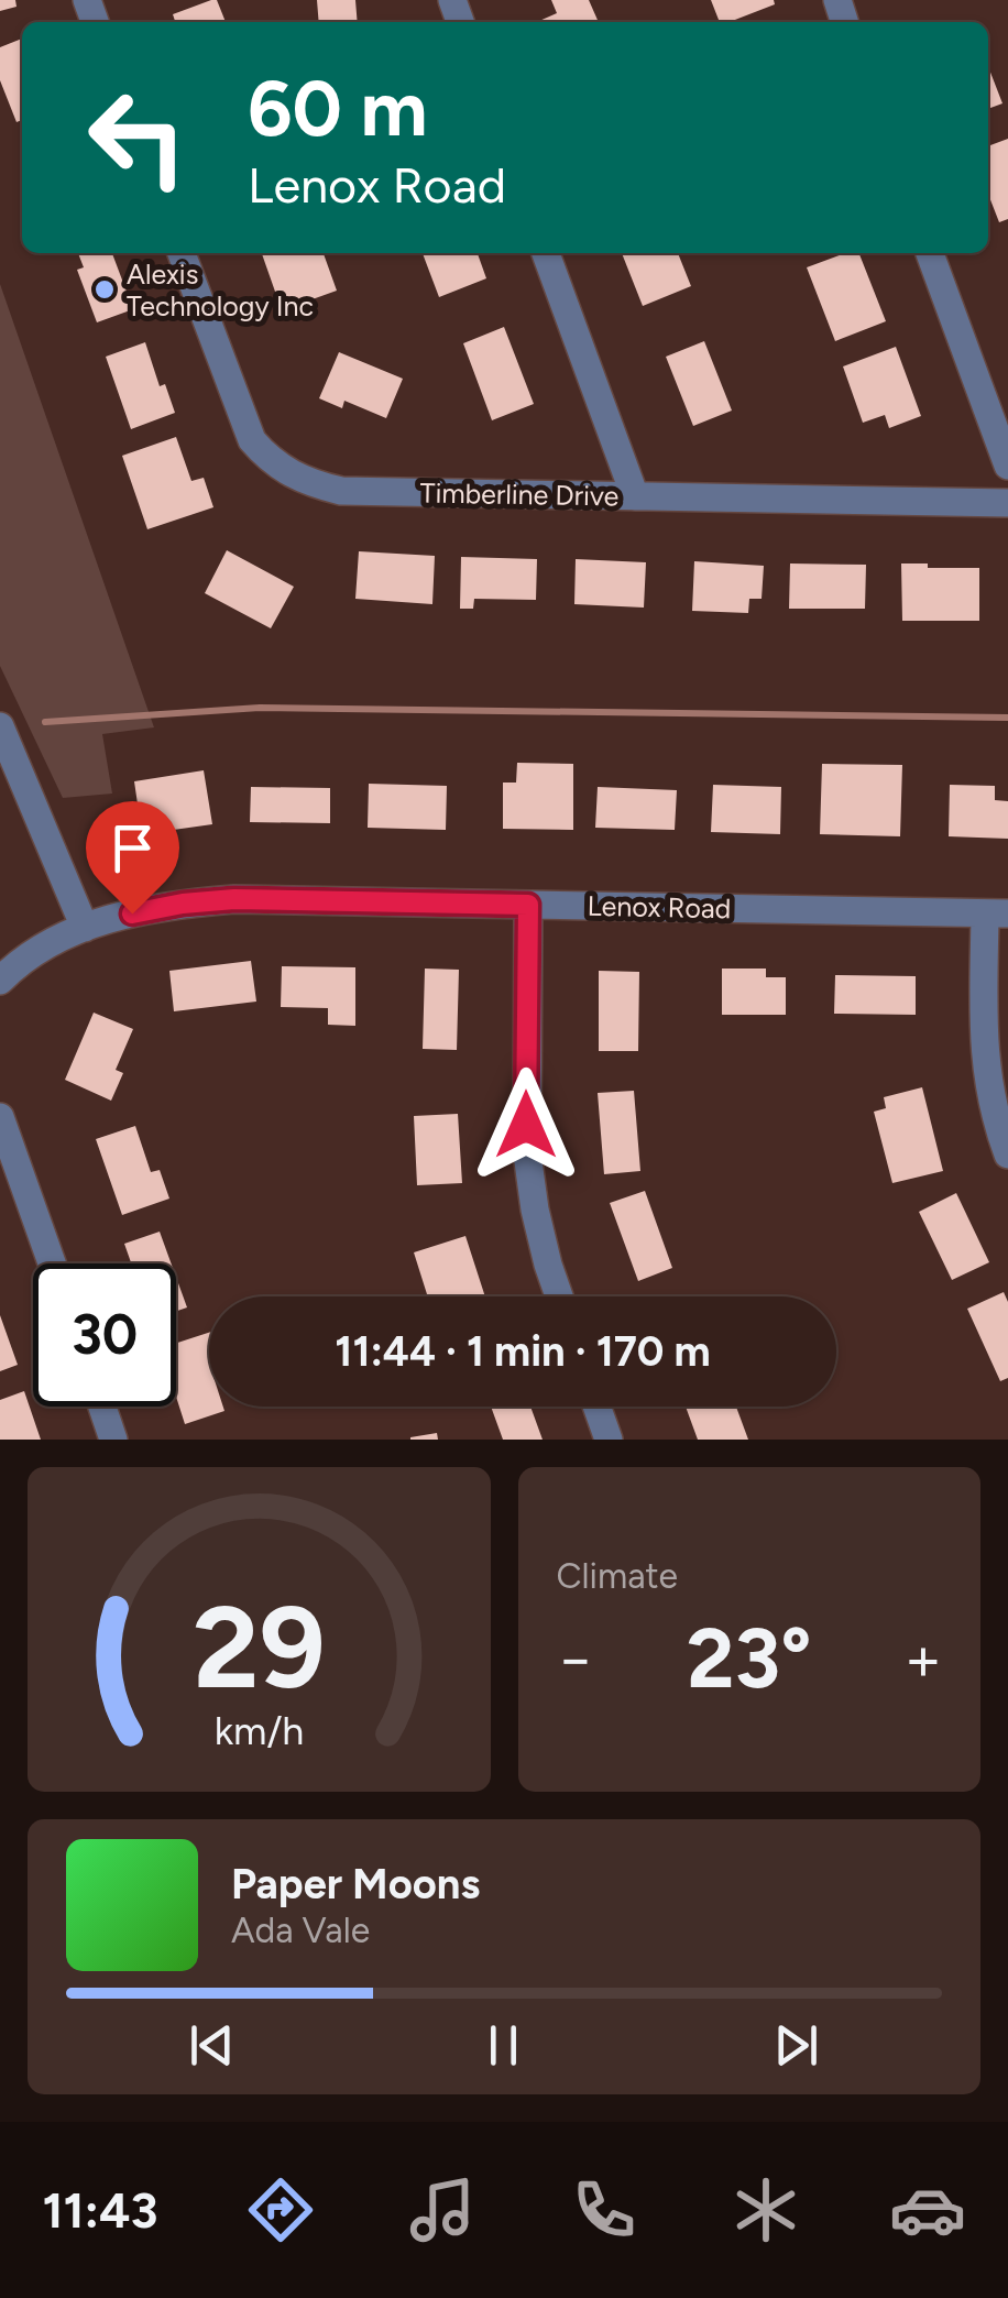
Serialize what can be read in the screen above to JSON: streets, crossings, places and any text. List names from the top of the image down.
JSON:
{
  "streets": {
    "street": ["Timberline Drive", "Lenox Road"]
  },
  "places": ["Alexis Technology Inc"],
  "page": {
    "turn": ["60 m", "Lenox Road"],
    "limit": "30",
    "trip": "11:44 · 1 min · 170 m",
    "tile": "Climate",
    "heat": ["−", "23°", "+"],
    "song": ["Paper Moons", "Ada Vale"],
    "tabs": "11:43",
    "gauge": ["29", "km/h"]
  }
}
